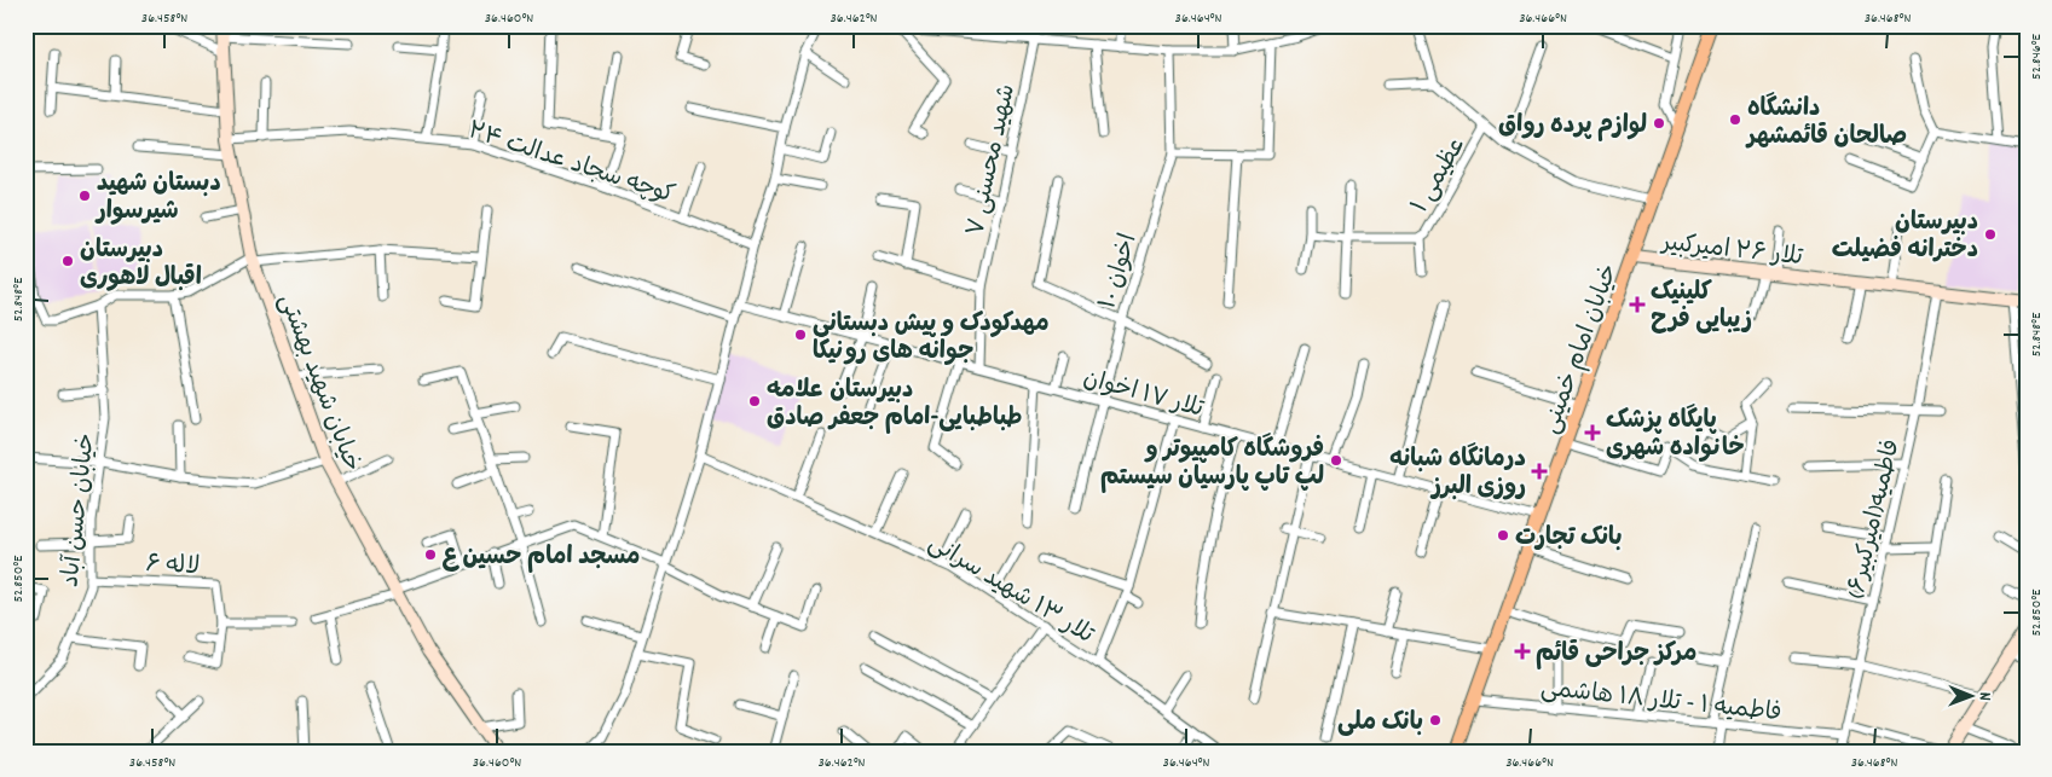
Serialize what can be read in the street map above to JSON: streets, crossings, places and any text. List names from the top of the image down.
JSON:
{
  "streets": {
    "main road": ["تلار ۲۶ امیرکبیر", "خیابان امام خمینی", "خیابان شهید بهشتی"],
    "street": [
      "شهید محسنی ۷",
      "کوچه سجاد عدالت ۲۴",
      "عظیمی ۱",
      "اخوان ۱۰",
      "تلار ۱۷ اخوان",
      "خیابان حسن آباد",
      "فاطمیه(امیرکبیر۶)",
      "لاله ۶",
      "تلار ۱۳ شهید سرانی",
      "فاطمیه ۱ - تلار ۱۸ هاشمی"
    ]
  },
  "crossings": [
    ["شهید محسنی ۷", "تلار ۱۷ اخوان"],
    ["کوچه سجاد عدالت ۲۴", "خیابان شهید بهشتی"],
    ["تلار ۲۶ امیرکبیر", "خیابان امام خمینی"],
    ["تلار ۲۶ امیرکبیر", "فاطمیه(امیرکبیر۶)"],
    ["اخوان ۱۰", "تلار ۱۷ اخوان"],
    ["خیابان امام خمینی", "تلار ۱۷ اخوان"],
    ["خیابان امام خمینی", "فاطمیه ۱ - تلار ۱۸ هاشمی"],
    ["خیابان حسن آباد", "لاله ۶"],
    ["فاطمیه(امیرکبیر۶)", "فاطمیه ۱ - تلار ۱۸ هاشمی"]
  ],
  "places": {
    "other": [
      "دانشگاه صالحان قائمشهر",
      "لوازم پرده رواق",
      "دبستان شهید شیرسوار",
      "دبیرستان دخترانه فضیلت",
      "دبیرستان اقبال لاهوری",
      "مهدکودک و پیش دبستانی جوانه های رونیکا",
      "دبیرستان علامه طباطبایی-امام جعفر صادق",
      "فروشگاه کامپیوتر و لپ تاپ پارسیان سیستم",
      "بانک تجارت",
      "مسجد امام حسین ع",
      "بانک ملی"
    ],
    "health": [
      "کلینیک زیبایی فرح",
      "پایگاه پزشک خانواده شهری",
      "درمانگاه شبانه روزی البرز",
      "مرکز جراحی قائم"
    ]
  },
  "north": "right",
  "coordinates": [
    "36.458°N",
    "36.460°N",
    "36.462°N",
    "36.464°N",
    "36.466°N",
    "36.468°N",
    "52.846°E",
    "52.848°E",
    "52.850°E"
  ]
}
